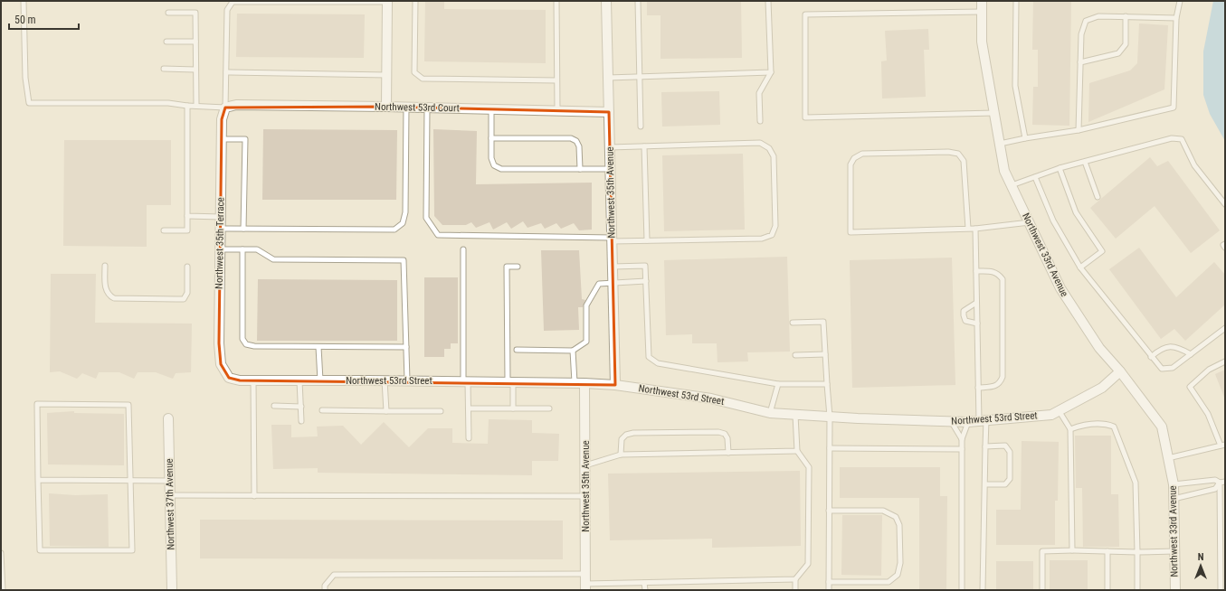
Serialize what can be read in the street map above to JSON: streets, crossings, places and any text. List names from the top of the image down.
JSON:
{
  "streets": {
    "street": [
      "Northwest 53rd Court",
      "Northwest 35th Avenue",
      "Northwest 35th Terrace",
      "Northwest 33rd Avenue",
      "Northwest 53rd Street",
      "Northwest 37th Avenue"
    ]
  },
  "crossings": [
    ["Northwest 53rd Court", "Northwest 35th Avenue"],
    ["Northwest 53rd Court", "Northwest 35th Terrace"],
    ["Northwest 35th Avenue", "Northwest 53rd Street"],
    ["Northwest 35th Terrace", "Northwest 53rd Street"],
    ["Northwest 33rd Avenue", "Northwest 53rd Street"]
  ],
  "scale_bar": "50 m",
  "north": "top"
}
